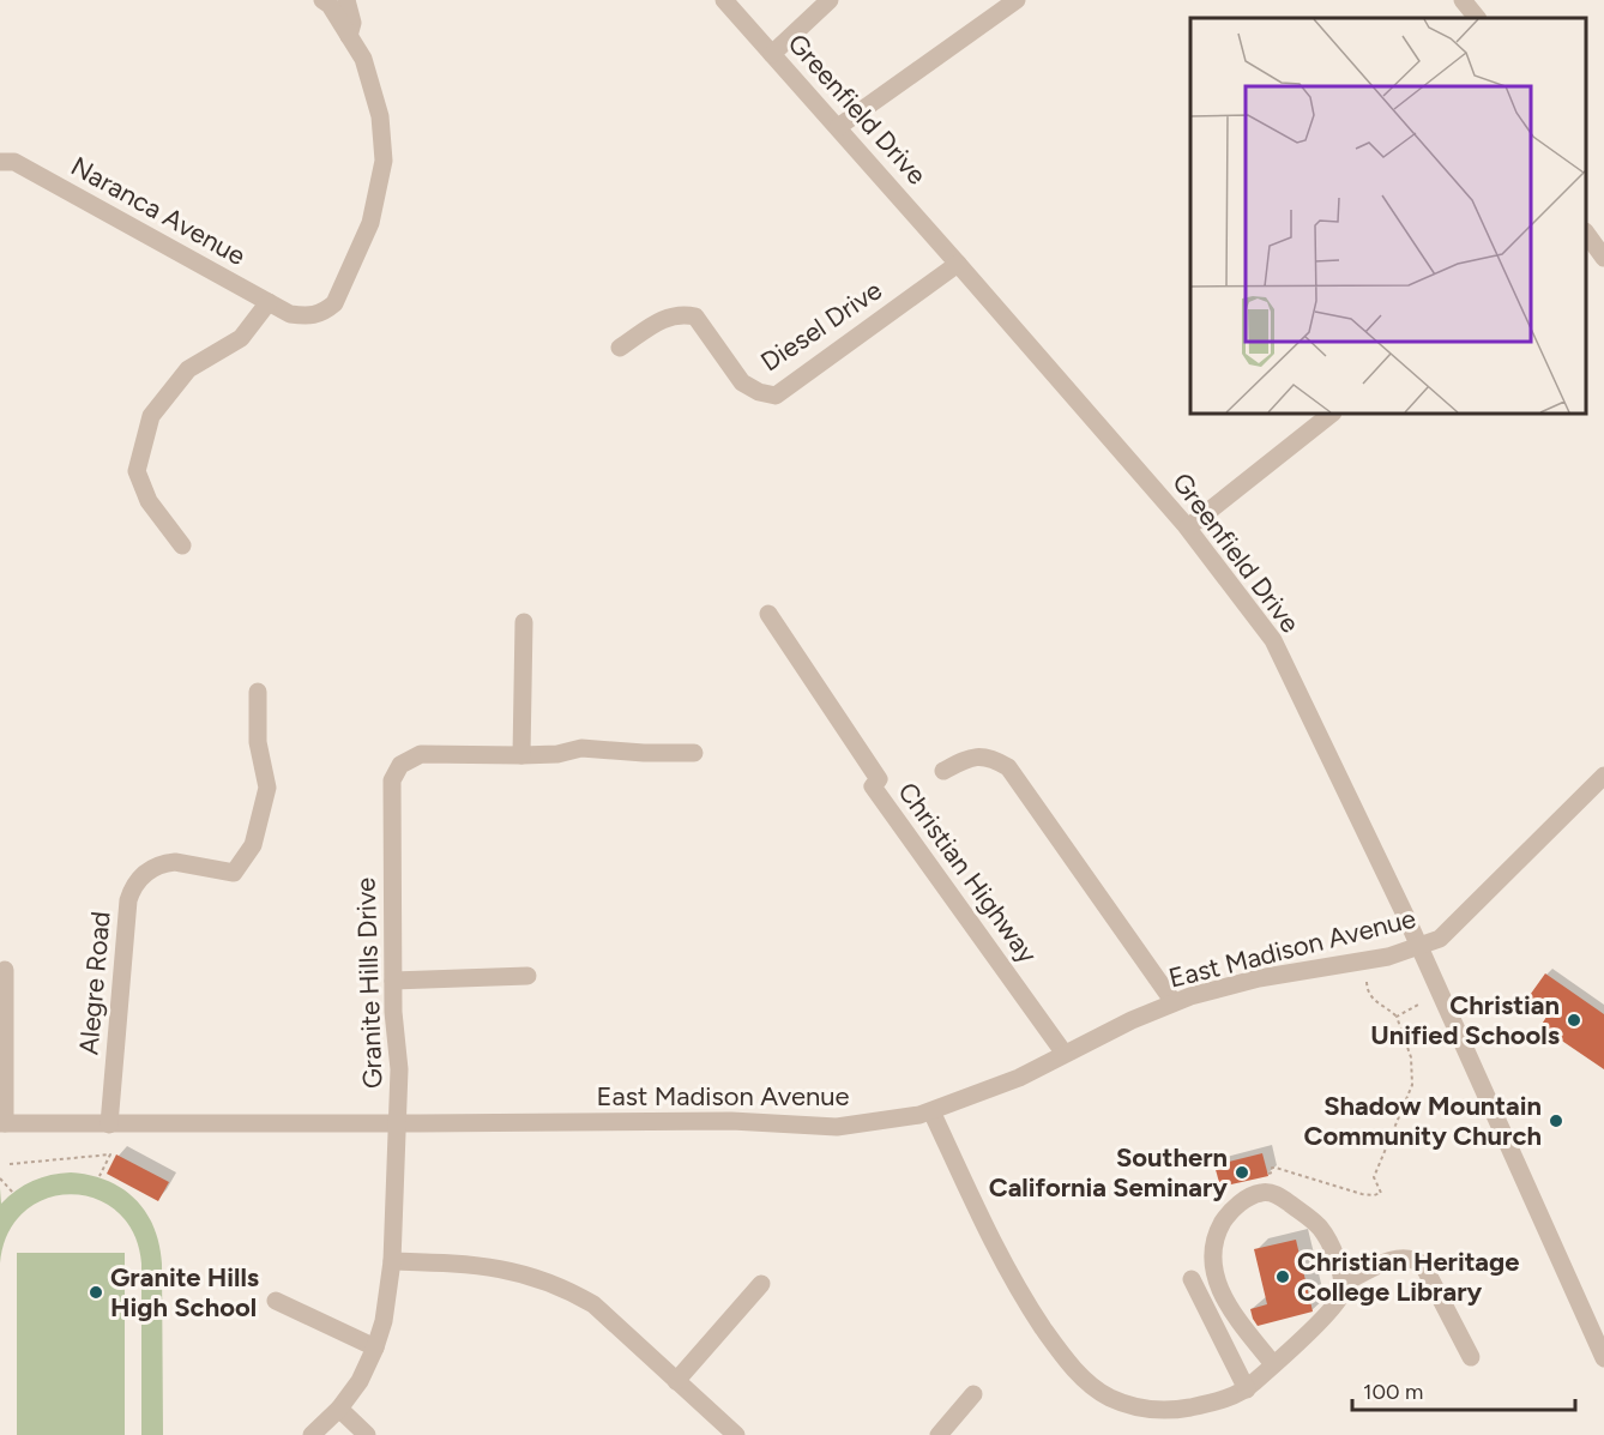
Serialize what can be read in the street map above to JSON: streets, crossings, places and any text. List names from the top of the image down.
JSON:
{
  "streets": {
    "street": [
      "Greenfield Drive",
      "Naranca Avenue",
      "Diesel Drive",
      "Christian Highway",
      "East Madison Avenue",
      "Alegre Road",
      "Granite Hills Drive"
    ]
  },
  "crossings": [
    ["Greenfield Drive", "Diesel Drive"],
    ["Greenfield Drive", "East Madison Avenue"],
    ["Christian Highway", "East Madison Avenue"],
    ["East Madison Avenue", "Alegre Road"],
    ["East Madison Avenue", "Granite Hills Drive"]
  ],
  "places": [
    "Christian Unified Schools",
    "Shadow Mountain Community Church",
    "Southern California Seminary",
    "Christian Heritage College Library",
    "Granite Hills High School"
  ],
  "scale_bar": "100 m"
}
